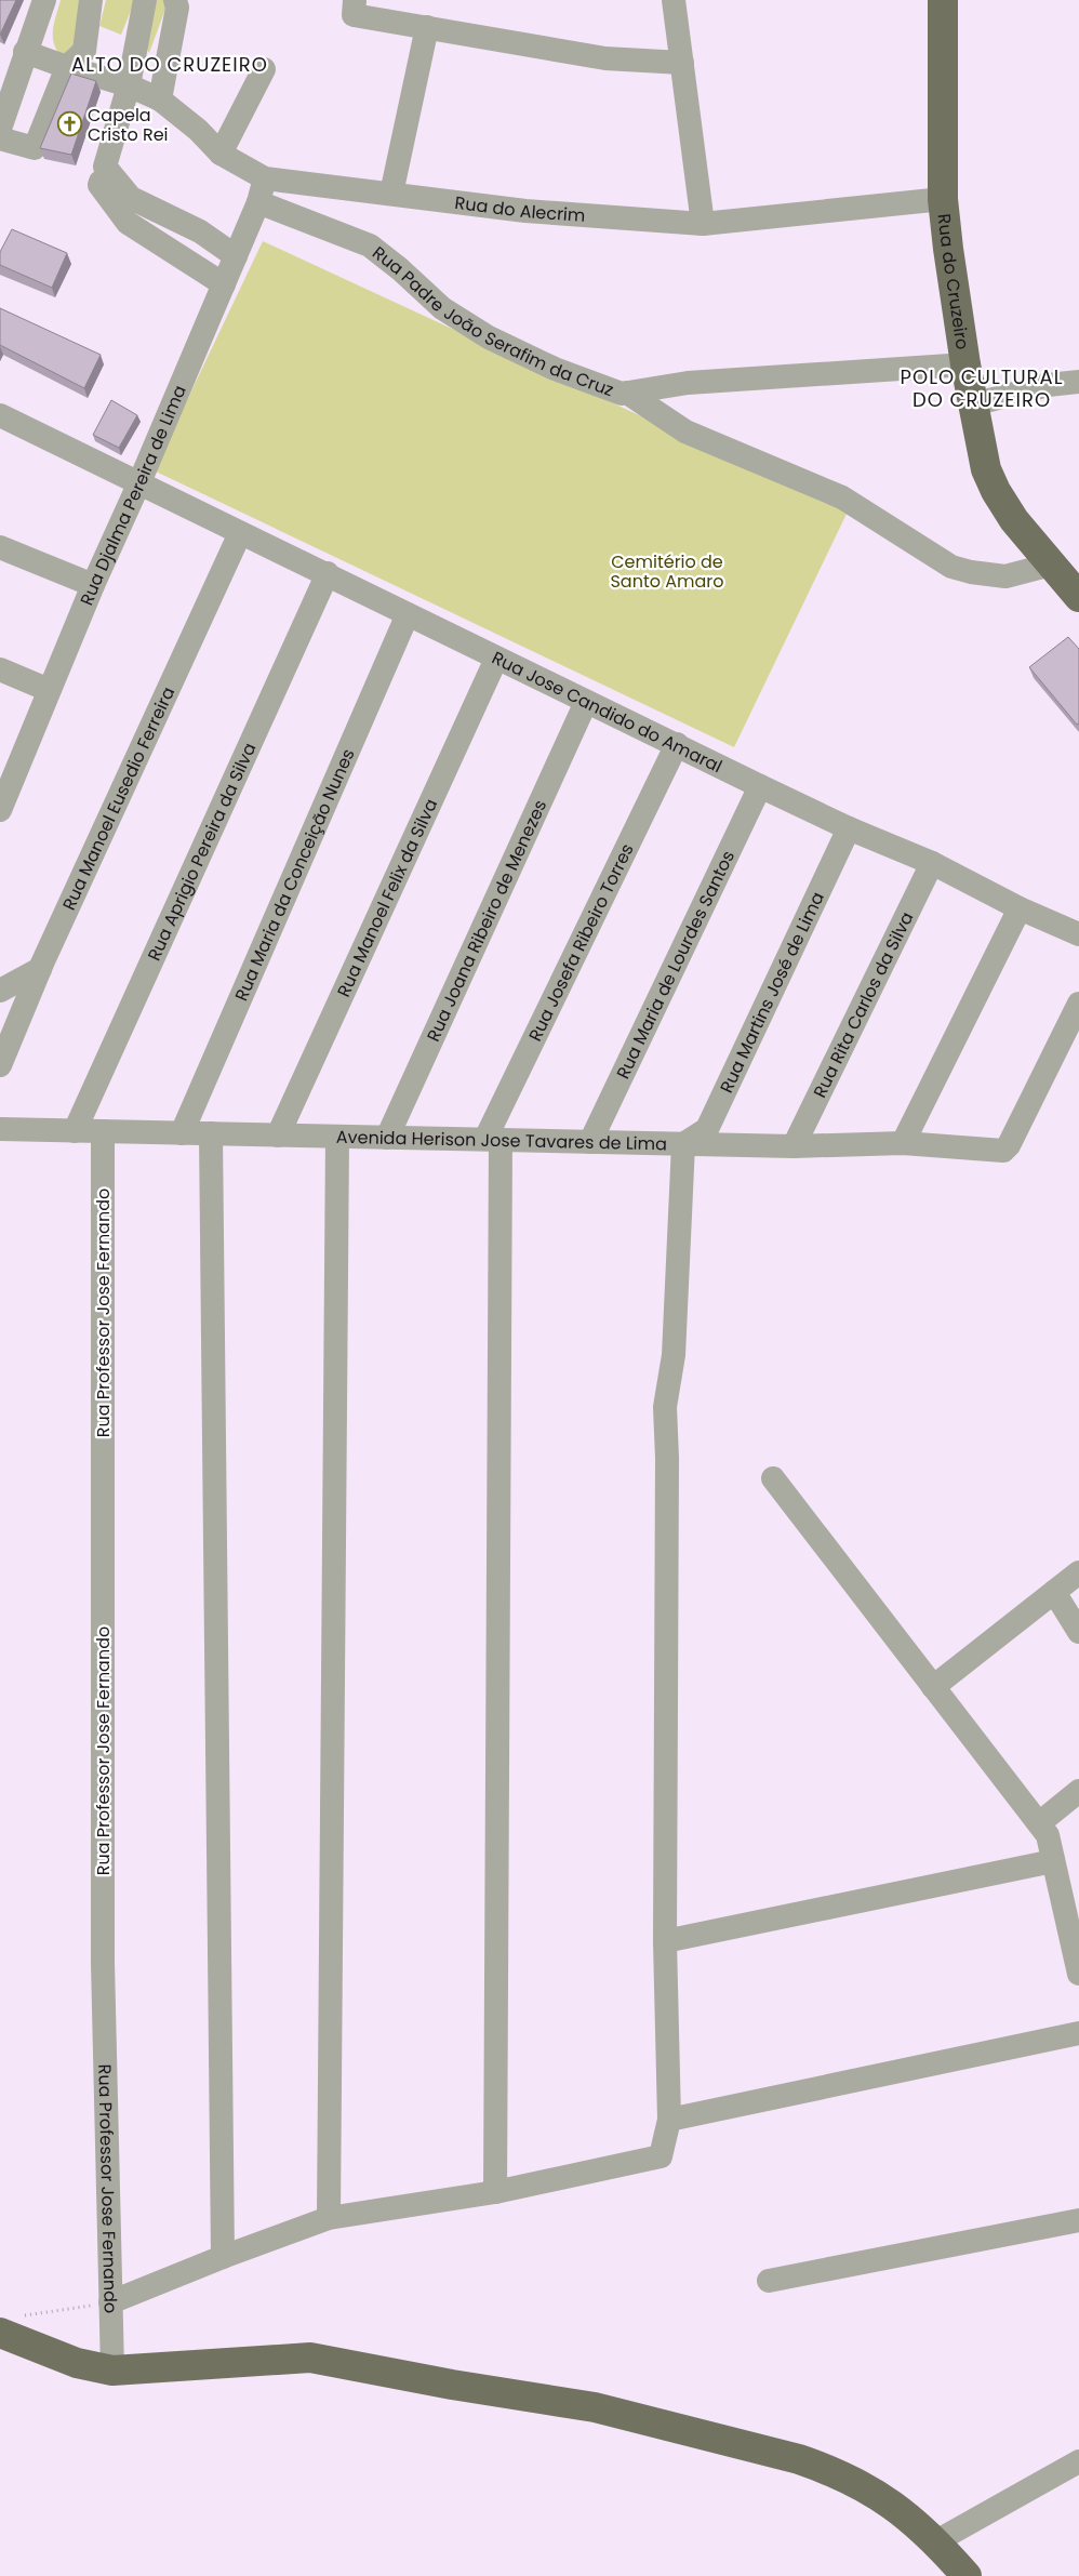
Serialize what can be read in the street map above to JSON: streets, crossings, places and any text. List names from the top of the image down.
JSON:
{
  "streets": {
    "main road": ["Rua do Cruzeiro"],
    "street": [
      "Rua do Alecrim",
      "Rua Padre João Serafim da Cruz",
      "Rua Djalma Pereira de Lima",
      "Rua Jose Candido do Amaral",
      "Rua Manoel Eusedio Ferreira",
      "Rua Aprigio Pereira da Silva",
      "Rua Maria da Conceição Nunes",
      "Rua Manoel Felix da Silva",
      "Rua Joana Ribeiro de Menezes",
      "Rua Josefa Ribeiro Torres",
      "Rua Maria de Lourdes Santos",
      "Rua Martins José de Lima",
      "Rua Rita Carlos da Silva",
      "Avenida Herison Jose Tavares de Lima",
      "Rua Professor Jose Fernando"
    ]
  },
  "crossings": [
    ["Rua do Alecrim", "Rua do Cruzeiro"],
    ["Rua do Alecrim", "Rua Djalma Pereira de Lima"],
    ["Rua do Cruzeiro", "Rua Padre João Serafim da Cruz"],
    ["Rua Padre João Serafim da Cruz", "Rua Djalma Pereira de Lima"],
    ["Rua Djalma Pereira de Lima", "Rua Jose Candido do Amaral"],
    ["Rua Jose Candido do Amaral", "Rua Manoel Eusedio Ferreira"],
    ["Rua Jose Candido do Amaral", "Rua Aprigio Pereira da Silva"],
    ["Rua Jose Candido do Amaral", "Rua Maria da Conceição Nunes"],
    ["Rua Jose Candido do Amaral", "Rua Manoel Felix da Silva"],
    ["Rua Jose Candido do Amaral", "Rua Joana Ribeiro de Menezes"],
    ["Rua Jose Candido do Amaral", "Rua Josefa Ribeiro Torres"],
    ["Rua Jose Candido do Amaral", "Rua Maria de Lourdes Santos"],
    ["Rua Jose Candido do Amaral", "Rua Martins José de Lima"],
    ["Rua Jose Candido do Amaral", "Rua Rita Carlos da Silva"],
    ["Rua Aprigio Pereira da Silva", "Avenida Herison Jose Tavares de Lima"],
    ["Rua Maria da Conceição Nunes", "Avenida Herison Jose Tavares de Lima"],
    ["Rua Manoel Felix da Silva", "Avenida Herison Jose Tavares de Lima"],
    ["Rua Joana Ribeiro de Menezes", "Avenida Herison Jose Tavares de Lima"],
    ["Rua Josefa Ribeiro Torres", "Avenida Herison Jose Tavares de Lima"],
    ["Rua Maria de Lourdes Santos", "Avenida Herison Jose Tavares de Lima"],
    ["Rua Martins José de Lima", "Avenida Herison Jose Tavares de Lima"],
    ["Rua Rita Carlos da Silva", "Avenida Herison Jose Tavares de Lima"],
    ["Avenida Herison Jose Tavares de Lima", "Rua Professor Jose Fernando"]
  ],
  "districts": ["ALTO DO CRUZEIRO", "POLO CULTURAL DO CRUZEIRO"],
  "parks": ["Cemitério de Santo Amaro"],
  "places": {
    "church": ["Capela Cristo Rei"]
  }
}
